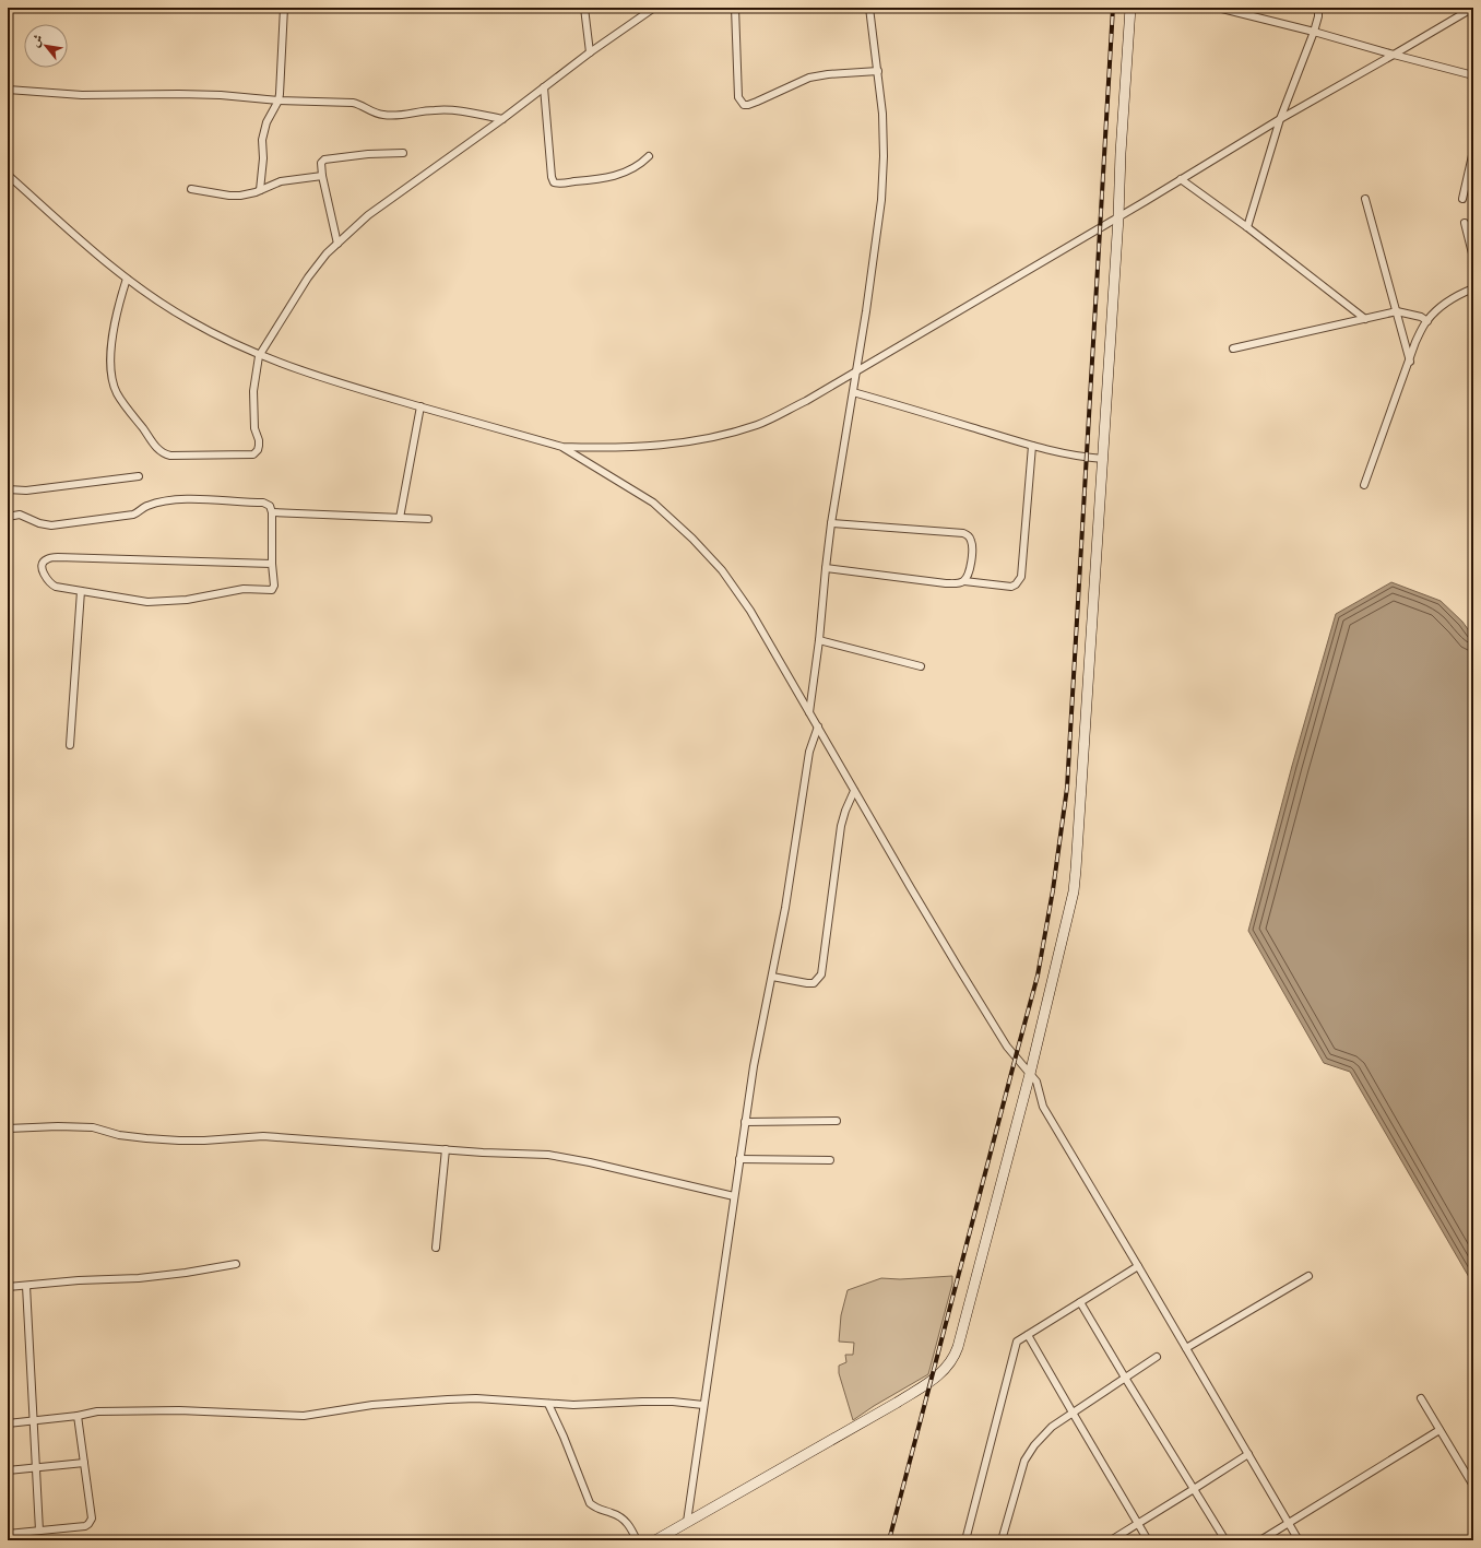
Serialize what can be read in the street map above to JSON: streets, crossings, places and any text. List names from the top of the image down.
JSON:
{
  "north": "top left"
}
